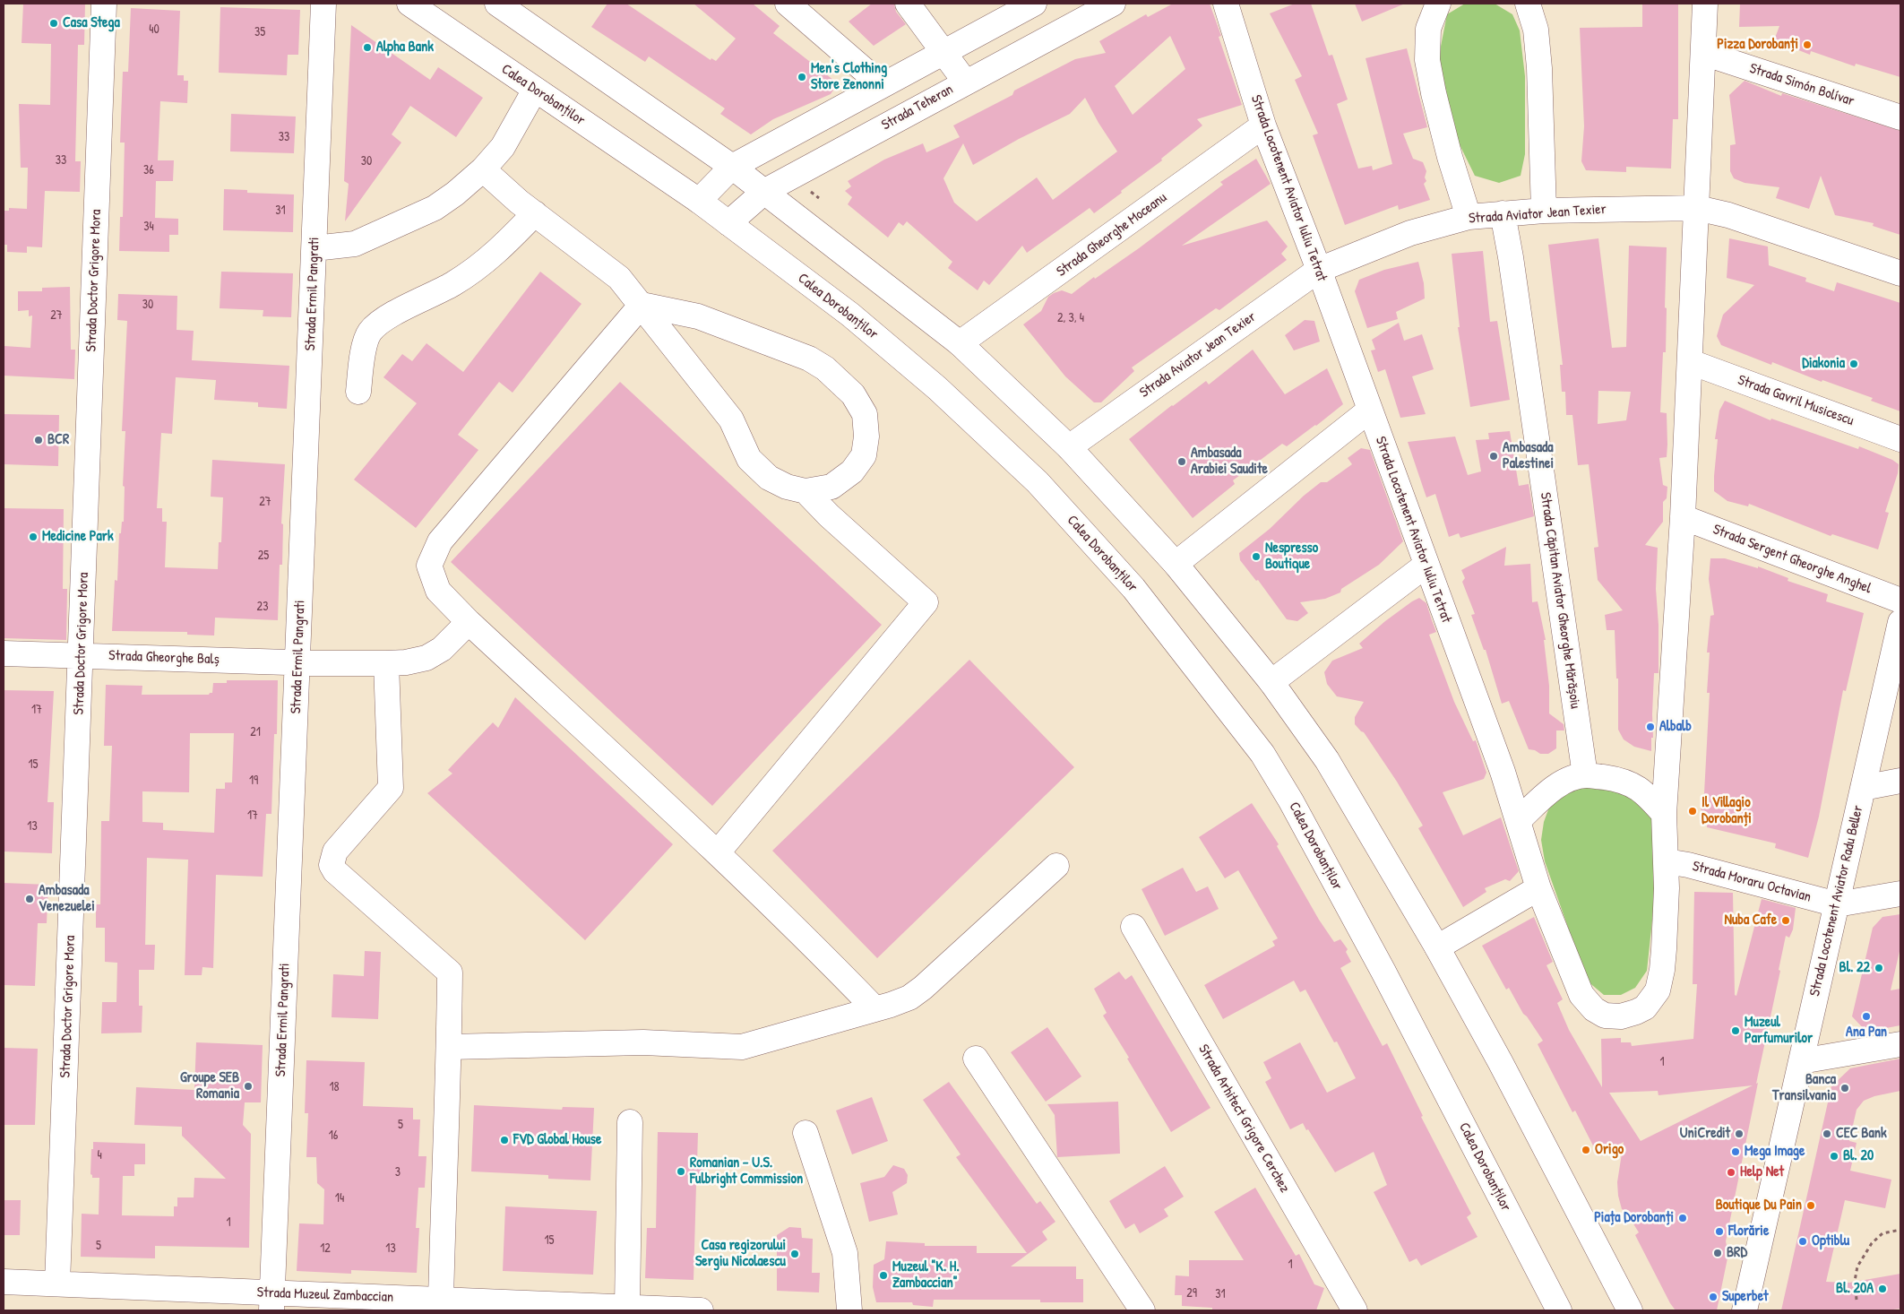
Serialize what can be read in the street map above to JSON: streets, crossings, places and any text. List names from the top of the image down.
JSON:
{
  "streets": {
    "street": [
      "Strada Simón Bolívar",
      "Calea Dorobanților",
      "Strada Teheran",
      "Strada Locotenent Aviator Iuliu Tetrat",
      "Strada Aviator Jean Texier",
      "Strada Gheorghe Moceanu",
      "Strada Doctor Grigore Mora",
      "Strada Ermil Pangrati",
      "Strada Gavril Musicescu",
      "Strada Sergent Gheorghe Anghel",
      "Strada Căpitan Aviator Gheorghe Mărășoiu",
      "Strada Gheorghe Balș",
      "Strada Moraru Octavian",
      "Strada Locotenent Aviator Radu Beller",
      "Strada Arhitect Grigore Cerchez",
      "Strada Muzeul Zambaccian"
    ]
  },
  "crossings": [
    ["Calea Dorobanților", "Strada Teheran"],
    ["Strada Locotenent Aviator Iuliu Tetrat", "Strada Aviator Jean Texier"],
    ["Strada Locotenent Aviator Iuliu Tetrat", "Strada Gheorghe Moceanu"],
    ["Strada Locotenent Aviator Iuliu Tetrat", "Strada Moraru Octavian"],
    ["Strada Aviator Jean Texier", "Strada Căpitan Aviator Gheorghe Mărășoiu"],
    ["Strada Doctor Grigore Mora", "Strada Gheorghe Balș"],
    ["Strada Doctor Grigore Mora", "Strada Muzeul Zambaccian"],
    ["Strada Ermil Pangrati", "Strada Gheorghe Balș"],
    ["Strada Ermil Pangrati", "Strada Muzeul Zambaccian"],
    ["Strada Moraru Octavian", "Strada Locotenent Aviator Radu Beller"]
  ],
  "places": [
    "Casa Stega",
    "Pizza Dorobanți",
    "Alpha Bank",
    "Men's Clothing Store Zenonni",
    "Diakonia",
    "BCR",
    "Ambasada Palestinei",
    "Ambasada Arabiei Saudite",
    "Medicine Park",
    "Nespresso Boutique",
    "Albalb",
    "Il Villagio Dorobanți",
    "Ambasada Venezuelei",
    "Nuba Cafe",
    "Bl. 22",
    "Ana Pan",
    "Muzeul Parfumurilor",
    "Groupe SEB Romania",
    "Banca Transilvania",
    "UniCredit",
    "CEC Bank",
    "FVD Global House",
    "Origo",
    "Mega Image",
    "Bl. 20",
    "Romanian – U.S. Fulbright Commission",
    "Help Net",
    "Boutique Du Pain",
    "Piața Dorobanți",
    "Florărie",
    "Optiblu",
    "BRD",
    "Casa regizorului Sergiu Nicolaescu",
    "Muzeul \"K. H. Zambaccian\"",
    "Bl. 20A",
    "Superbet"
  ],
  "house_numbers": [
    "40",
    "35",
    "33",
    "33",
    "30",
    "36",
    "31",
    "34",
    "30",
    "27",
    "2, 3, 4",
    "27",
    "25",
    "23",
    "17",
    "21",
    "15",
    "19",
    "17",
    "13",
    "1",
    "18",
    "5",
    "16",
    "4",
    "3",
    "14",
    "1",
    "15",
    "5",
    "12",
    "13",
    "1",
    "29",
    "31"
  ]
}
